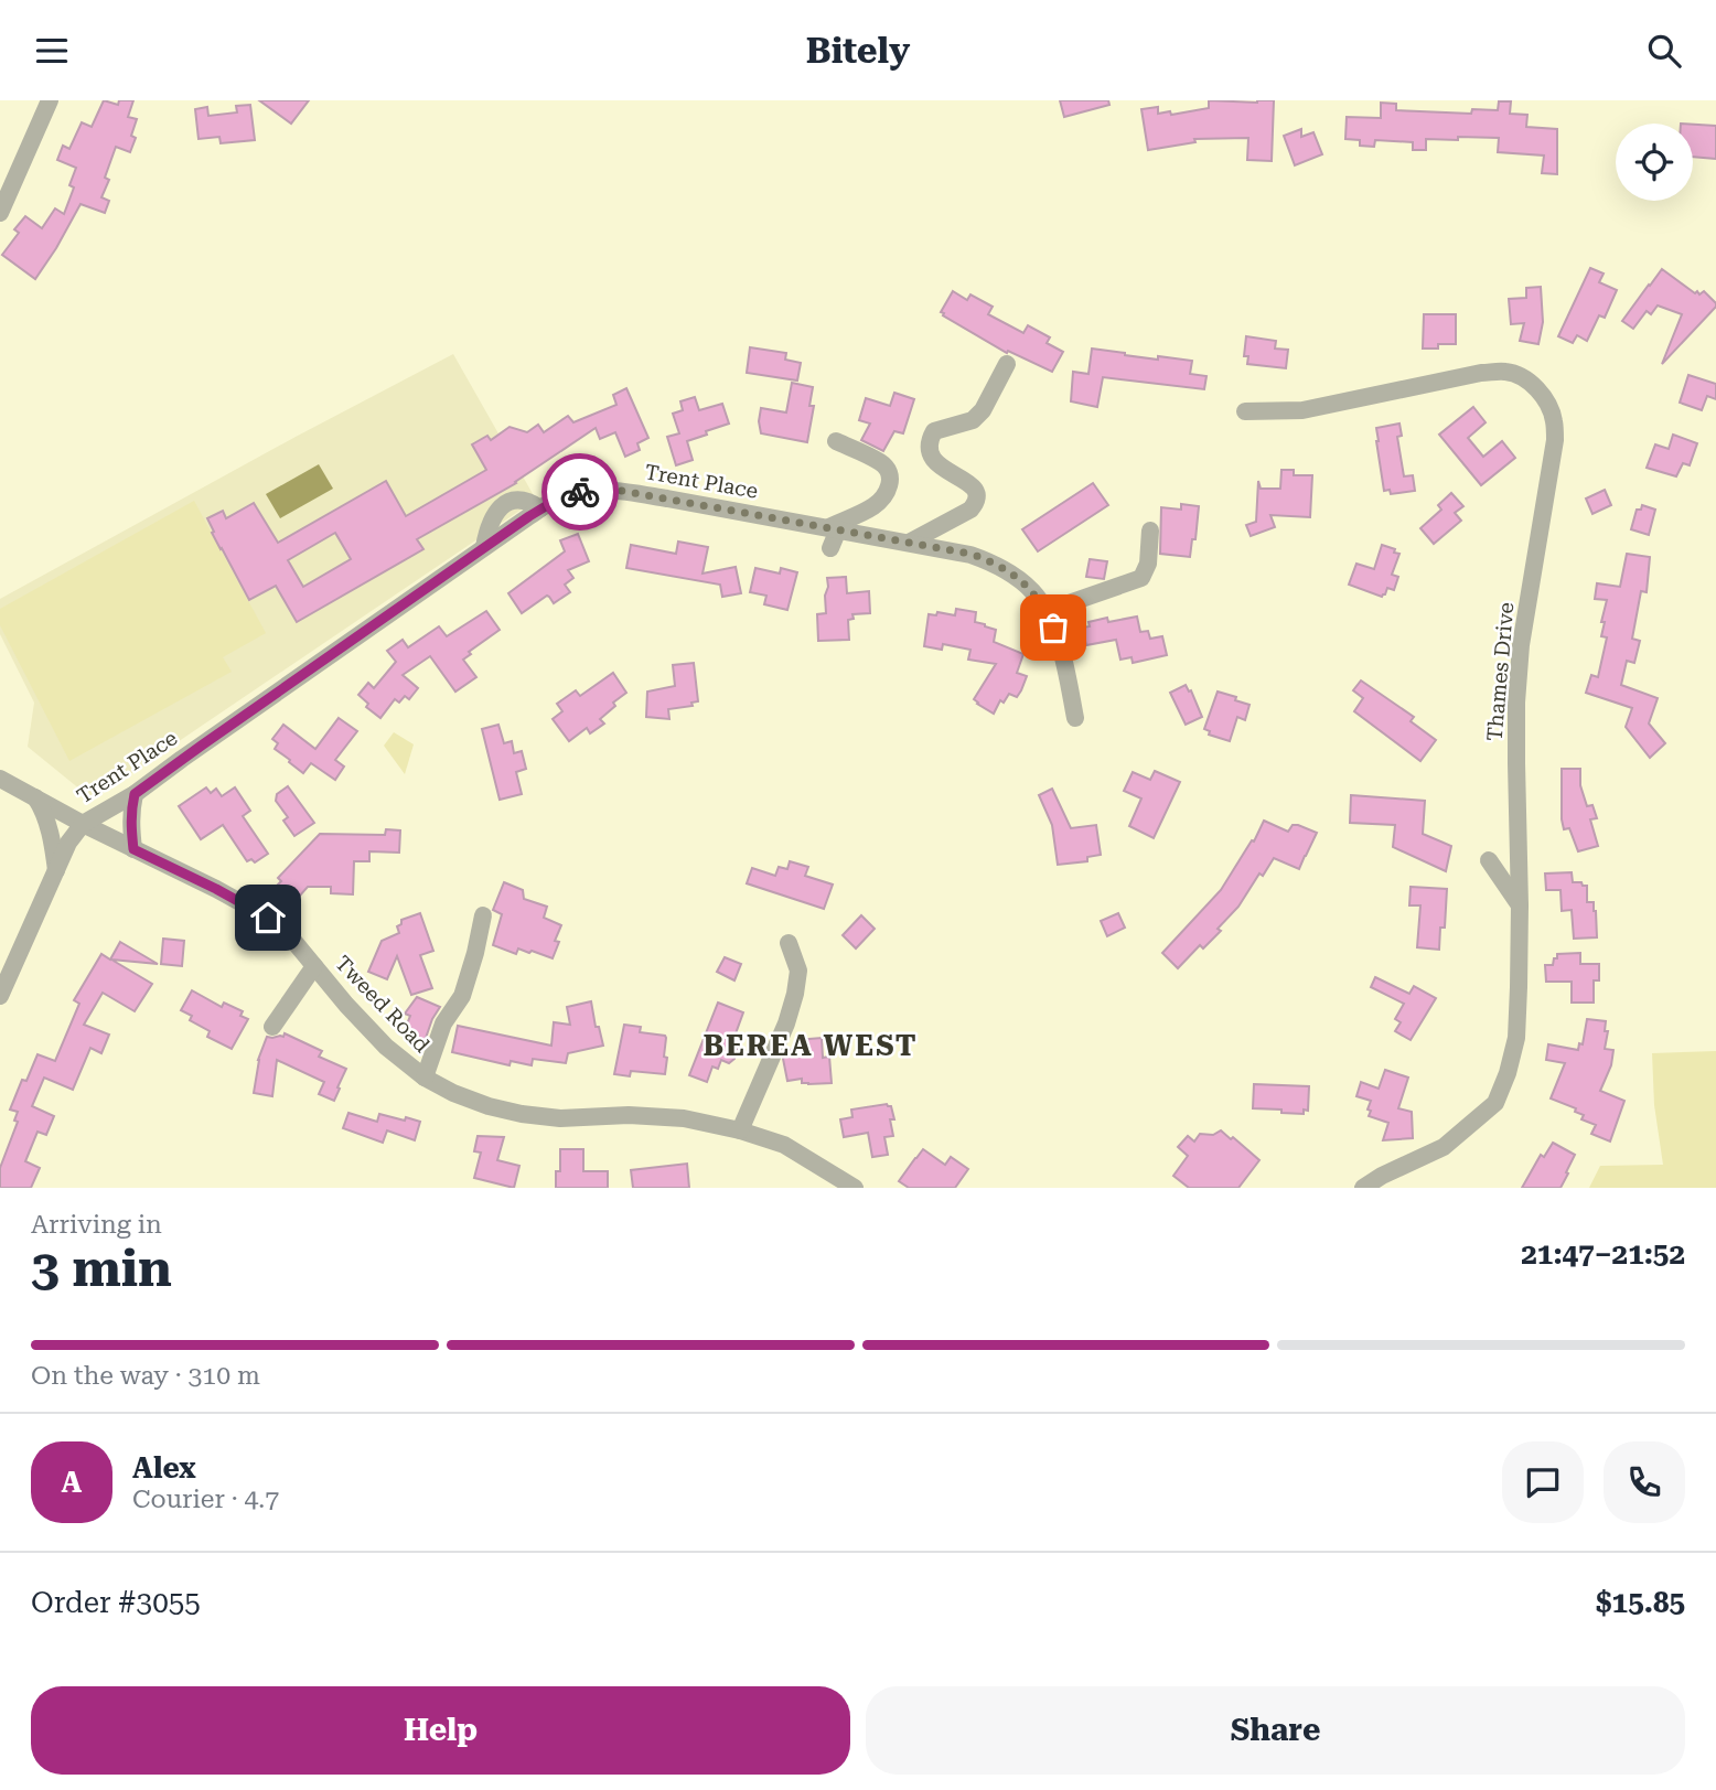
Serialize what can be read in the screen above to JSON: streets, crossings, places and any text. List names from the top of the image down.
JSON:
{
  "streets": {
    "street": ["Trent Place", "Thames Drive", "Tweed Road"]
  },
  "crossings": [
    ["Trent Place", "Tweed Road"]
  ],
  "districts": ["BEREA WEST"],
  "page": {
    "header": "Bitely",
    "heading": ["3 min", "Arriving in", "21:47–21:52"],
    "panel": [
      "Alex",
      "Courier · 4.7",
      "Order #3055",
      "$15.85"
    ],
    "bar": "On the way · 310 m",
    "round": "A",
    "buttons": ["Help", "Share"]
  }
}
